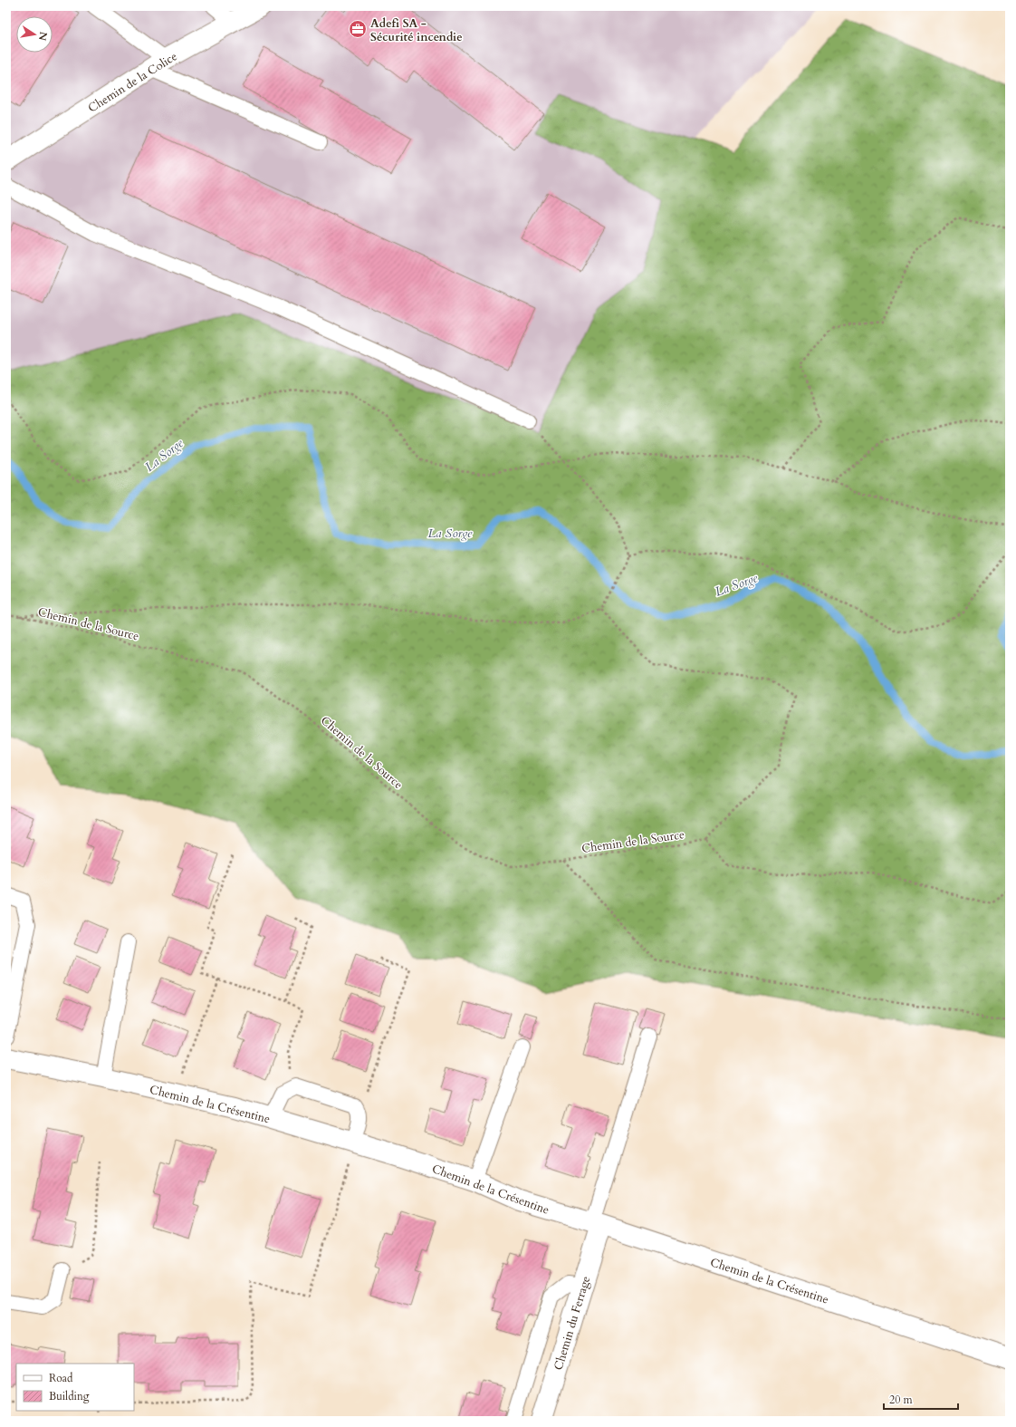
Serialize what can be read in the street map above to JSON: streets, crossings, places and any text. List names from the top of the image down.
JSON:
{
  "streets": {
    "street": ["Chemin de la Colice", "Chemin de la Crésentine", "Chemin du Ferrage"],
    "path": ["Chemin de la Source"]
  },
  "crossings": [
    ["Chemin de la Crésentine", "Chemin du Ferrage"]
  ],
  "water": ["La Sorge"],
  "places": {
    "office": ["Adefi SA - Sécurité incendie"]
  },
  "legend": ["Road", "Building"],
  "scale_bar": "20 m",
  "north": "right"
}
